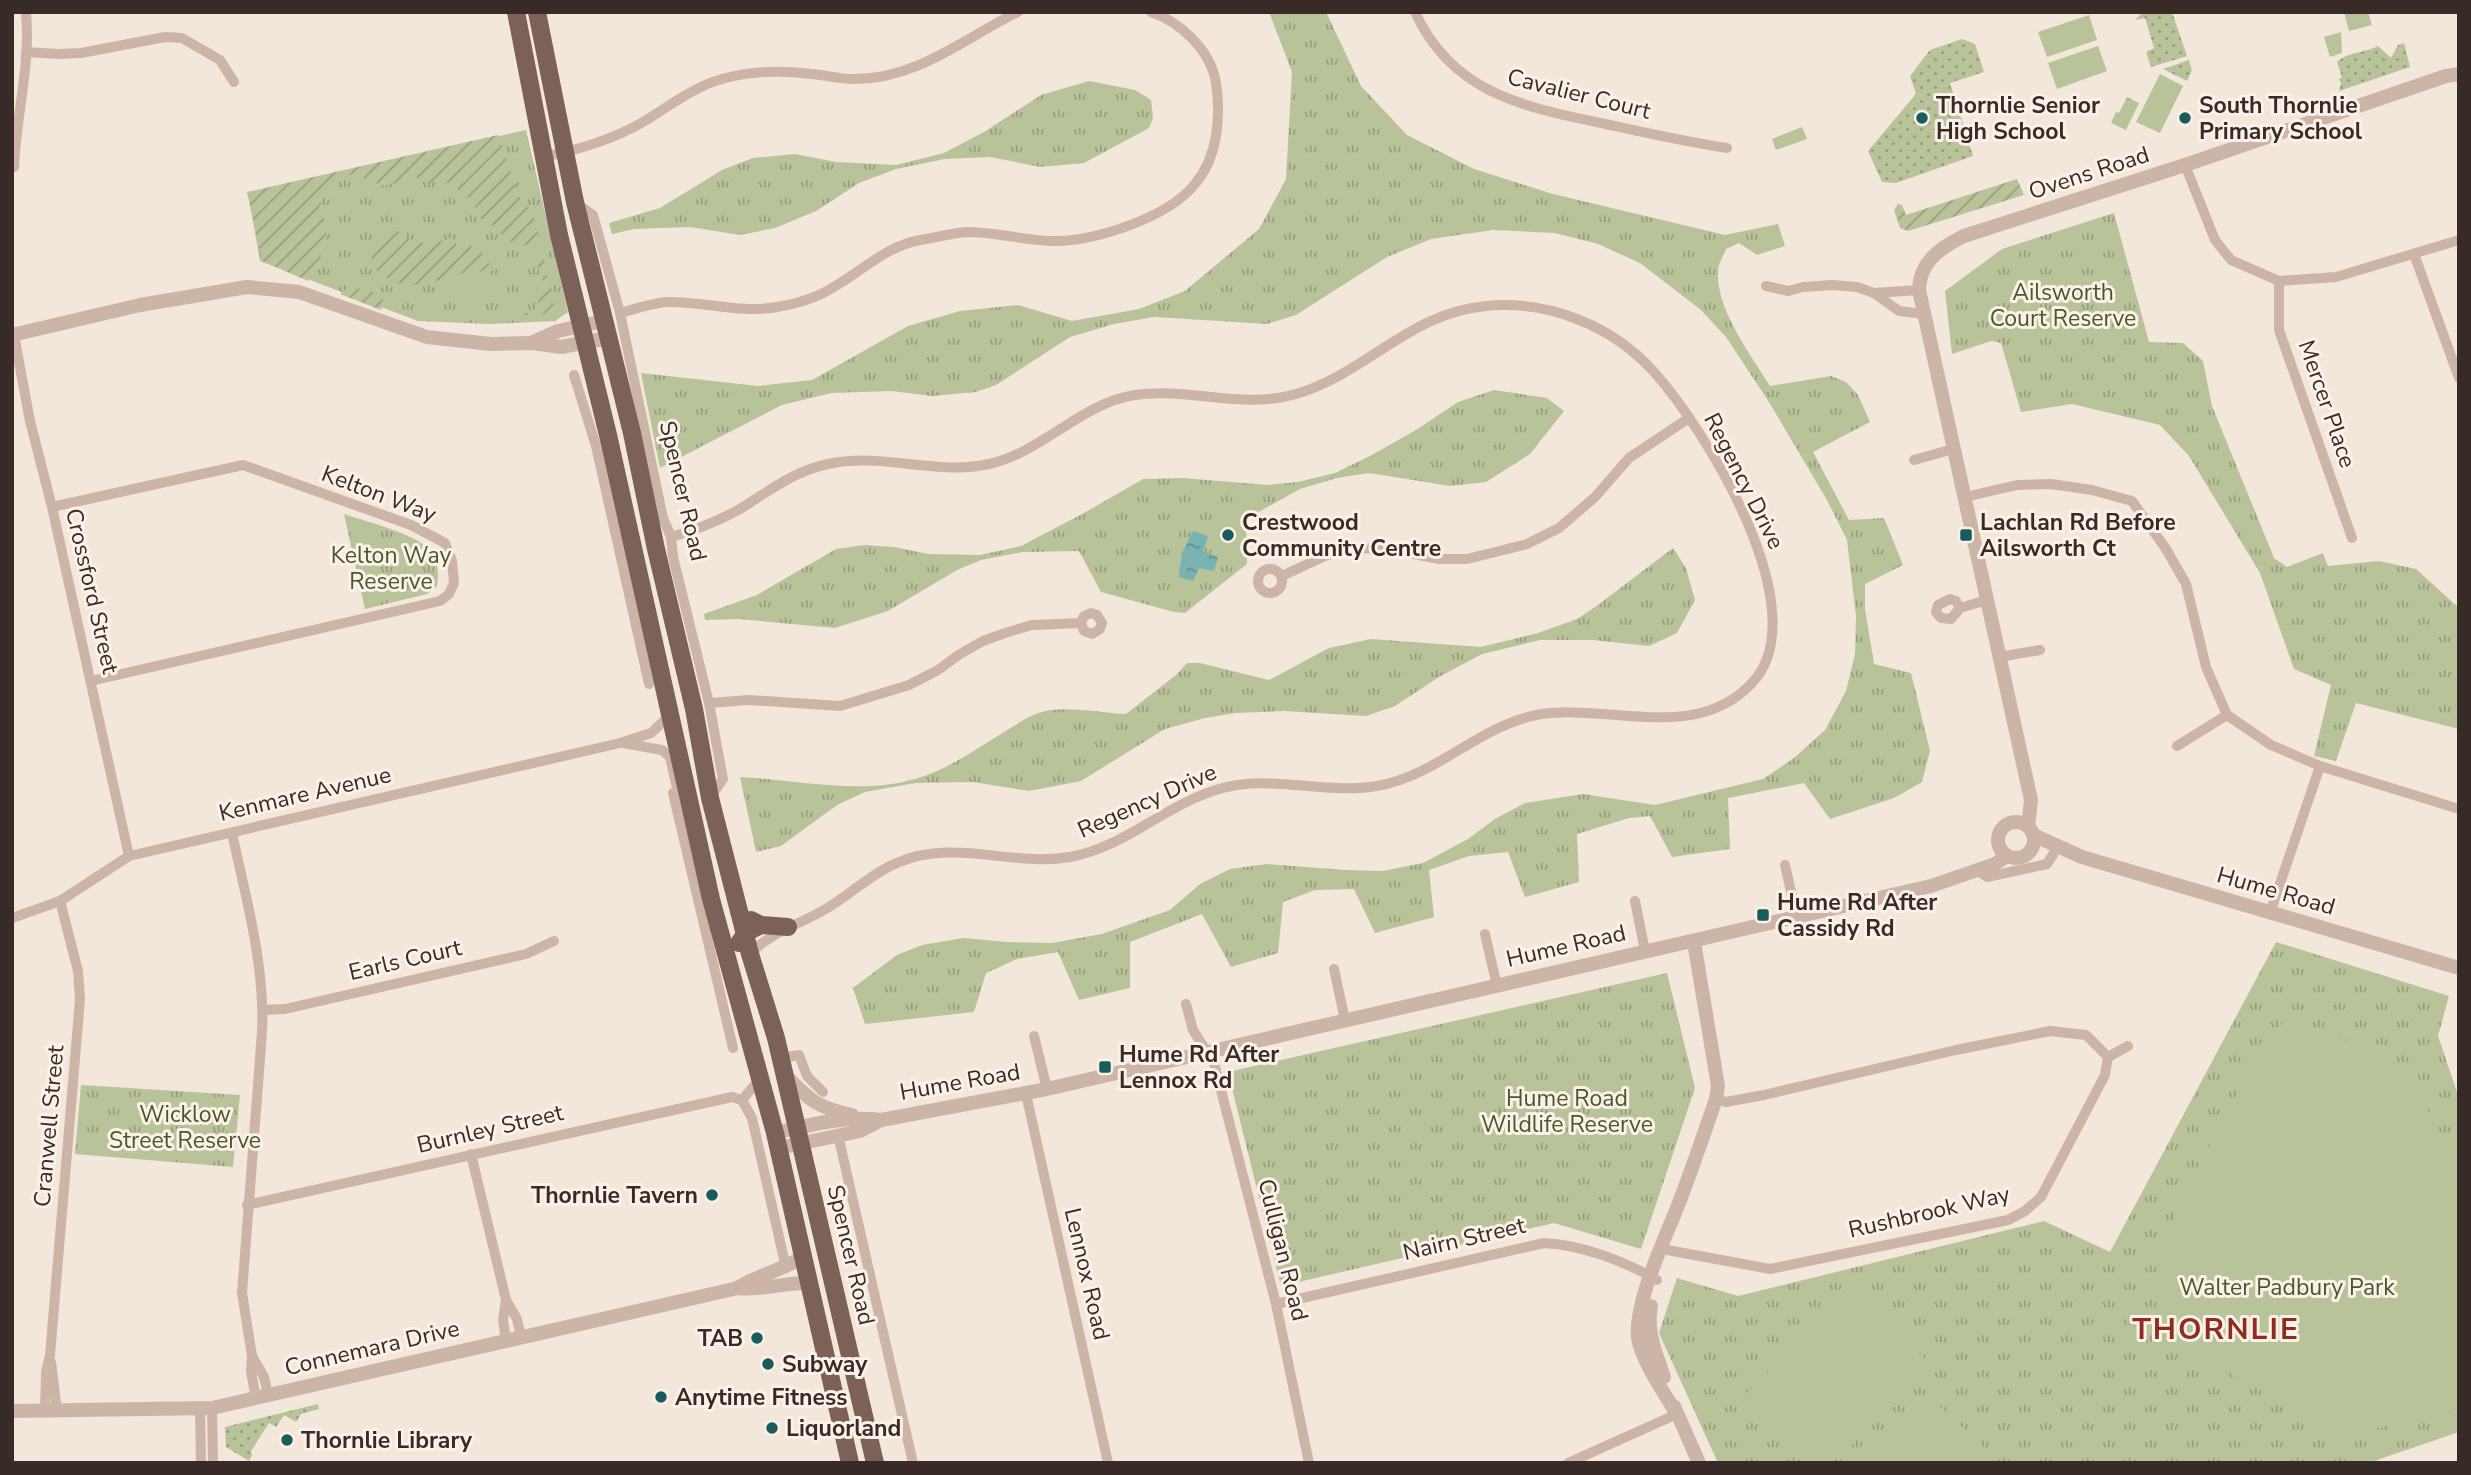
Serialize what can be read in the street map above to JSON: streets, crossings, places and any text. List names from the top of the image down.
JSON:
{
  "streets": {
    "main road": ["Spencer Road"],
    "street": [
      "Cavalier Court",
      "Ovens Road",
      "Mercer Place",
      "Regency Drive",
      "Kelton Way",
      "Crossford Street",
      "Kenmare Avenue",
      "Hume Road",
      "Earls Court",
      "Cranwell Street",
      "Burnley Street",
      "Rushbrook Way",
      "Nairn Street",
      "Culligan Road",
      "Lennox Road",
      "Connemara Drive"
    ]
  },
  "crossings": [
    ["Regency Drive", "Spencer Road"],
    ["Spencer Road", "Kenmare Avenue"],
    ["Spencer Road", "Hume Road"],
    ["Spencer Road", "Connemara Drive"],
    ["Kelton Way", "Crossford Street"],
    ["Crossford Street", "Kenmare Avenue"],
    ["Kenmare Avenue", "Cranwell Street"],
    ["Hume Road", "Culligan Road"],
    ["Hume Road", "Lennox Road"],
    ["Cranwell Street", "Connemara Drive"],
    ["Nairn Street", "Culligan Road"]
  ],
  "districts": ["THORNLIE"],
  "parks": [
    "Ailsworth Court Reserve",
    "Kelton Way Reserve",
    "Hume Road Wildlife Reserve",
    "Wicklow Street Reserve",
    "Walter Padbury Park"
  ],
  "places": {
    "other": [
      "Thornlie Senior High School",
      "South Thornlie Primary School",
      "Crestwood Community Centre",
      "Thornlie Tavern",
      "TAB",
      "Subway",
      "Anytime Fitness",
      "Liquorland",
      "Thornlie Library"
    ],
    "transit": ["Lachlan Rd Before Ailsworth Ct", "Hume Rd After Cassidy Rd", "Hume Rd After Lennox Rd"]
  }
}
